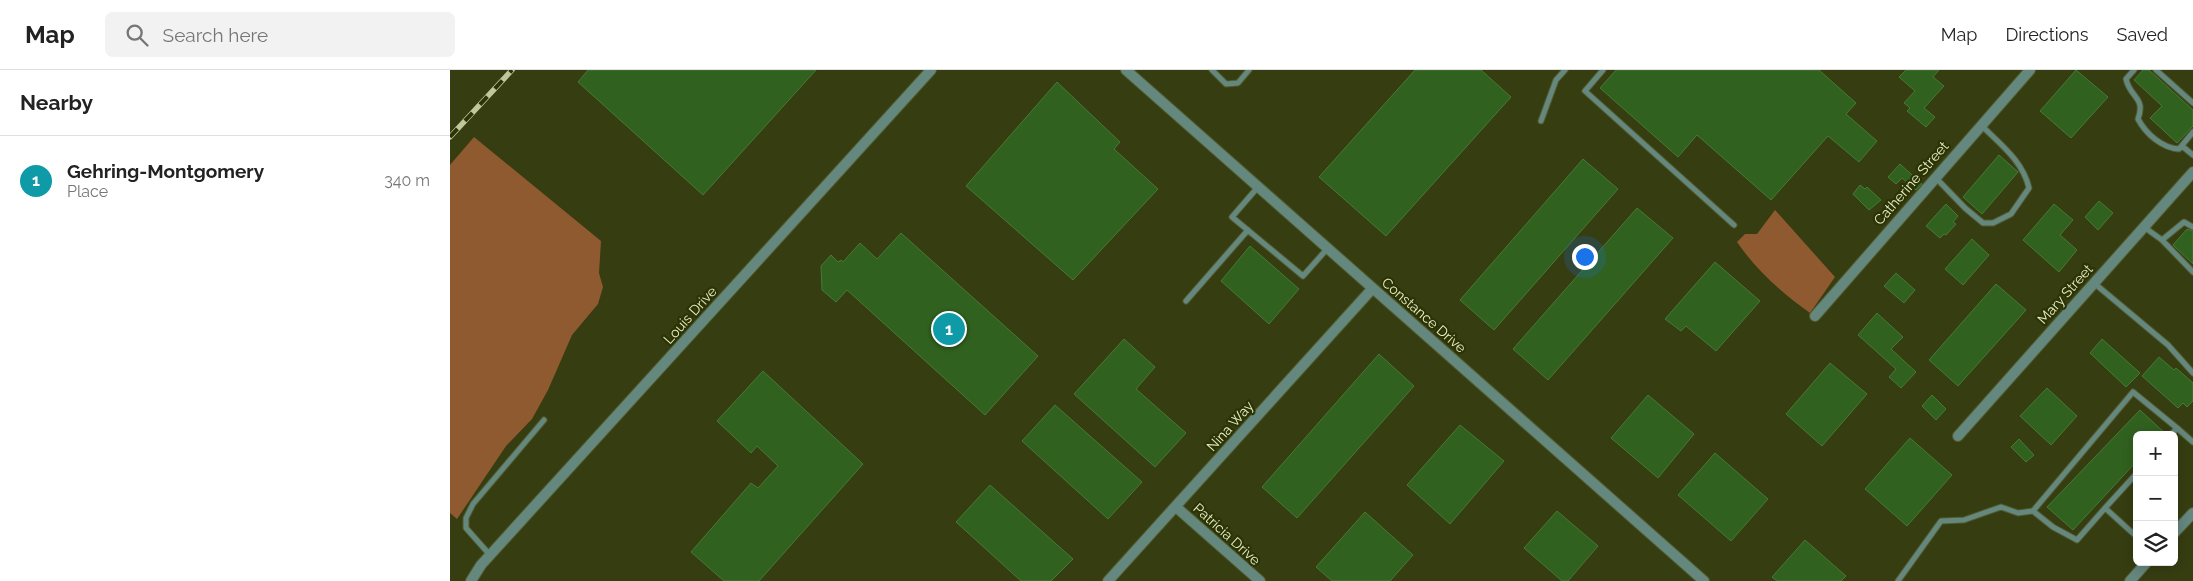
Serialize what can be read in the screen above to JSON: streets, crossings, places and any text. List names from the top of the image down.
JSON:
{
  "streets": {
    "street": [
      "Catherine Street",
      "Mary Street",
      "Louis Drive",
      "Constance Drive",
      "Nina Way",
      "Patricia Drive"
    ]
  },
  "crossings": [
    ["Constance Drive", "Nina Way"],
    ["Nina Way", "Patricia Drive"]
  ],
  "page": {
    "header": "Map",
    "search": "Search here",
    "nav": ["Map", "Directions", "Saved"],
    "heading": "Nearby",
    "list": [
      {
        "mark": "1",
        "name": "Gehring-Montgomery",
        "note": "Place",
        "value": "340 m"
      }
    ],
    "pins": "1",
    "map_buttons": ["+", "−"]
  }
}
